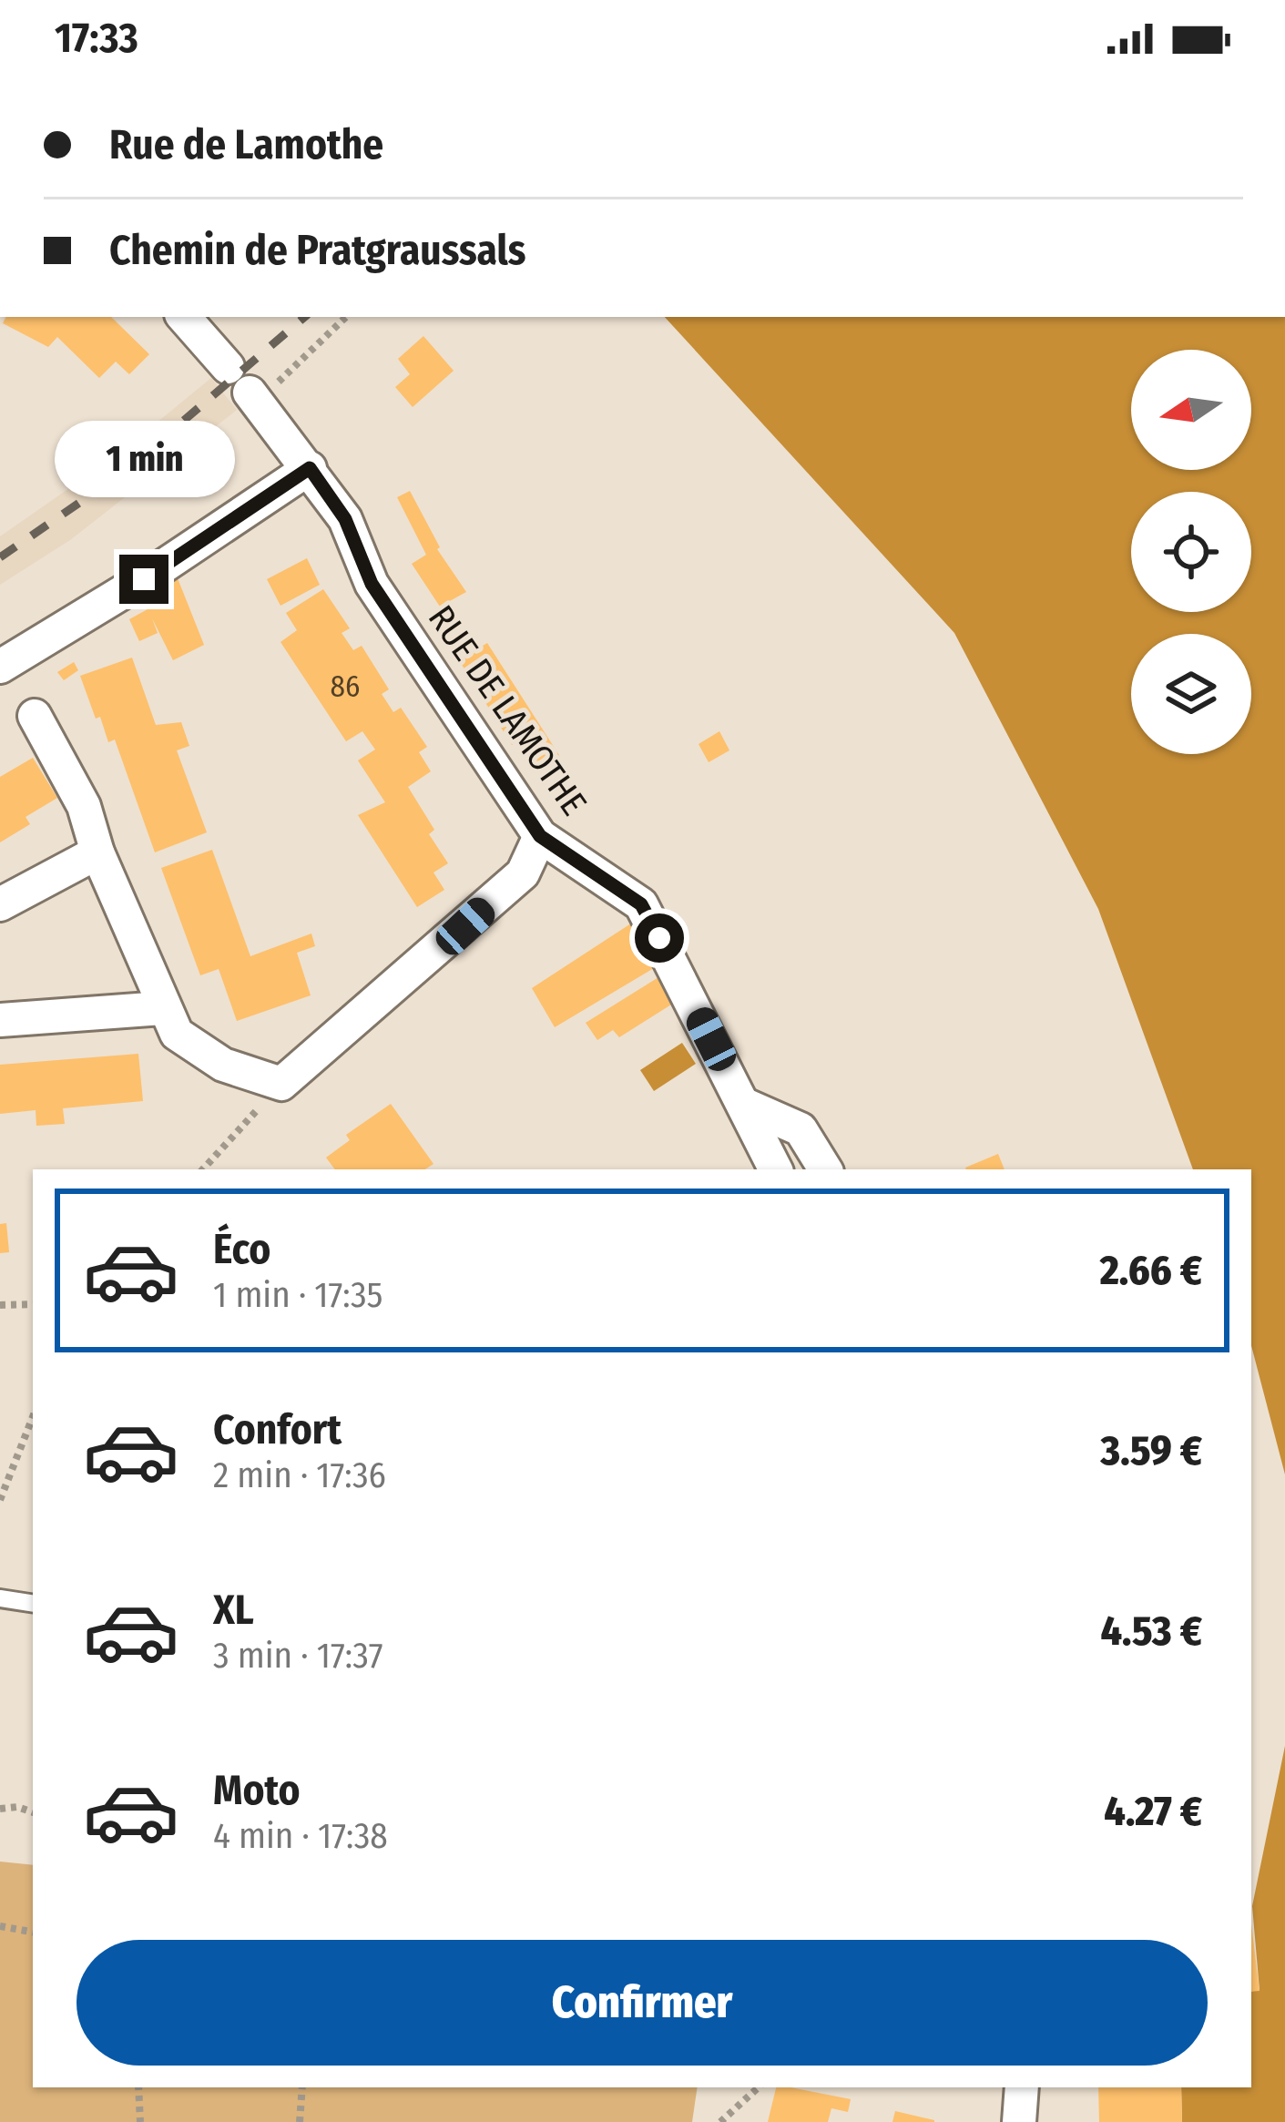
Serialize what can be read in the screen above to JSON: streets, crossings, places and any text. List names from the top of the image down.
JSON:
{
  "streets": {
    "street": ["RUE DE LAMOTHE"]
  },
  "house_numbers": ["86"],
  "north": "left",
  "page": {
    "status": "17:33",
    "banner": ["Rue de Lamothe", "Chemin de Pratgraussals"],
    "bubble": "1 min",
    "list": [
      {
        "name": "Éco",
        "note": "1 min · 17:35",
        "value": "2.66 €"
      },
      {
        "name": "Confort",
        "note": "2 min · 17:36",
        "value": "3.59 €"
      },
      {
        "name": "XL",
        "note": "3 min · 17:37",
        "value": "4.53 €"
      },
      {
        "name": "Moto",
        "note": "4 min · 17:38",
        "value": "4.27 €"
      }
    ],
    "buttons": "Confirmer"
  }
}
